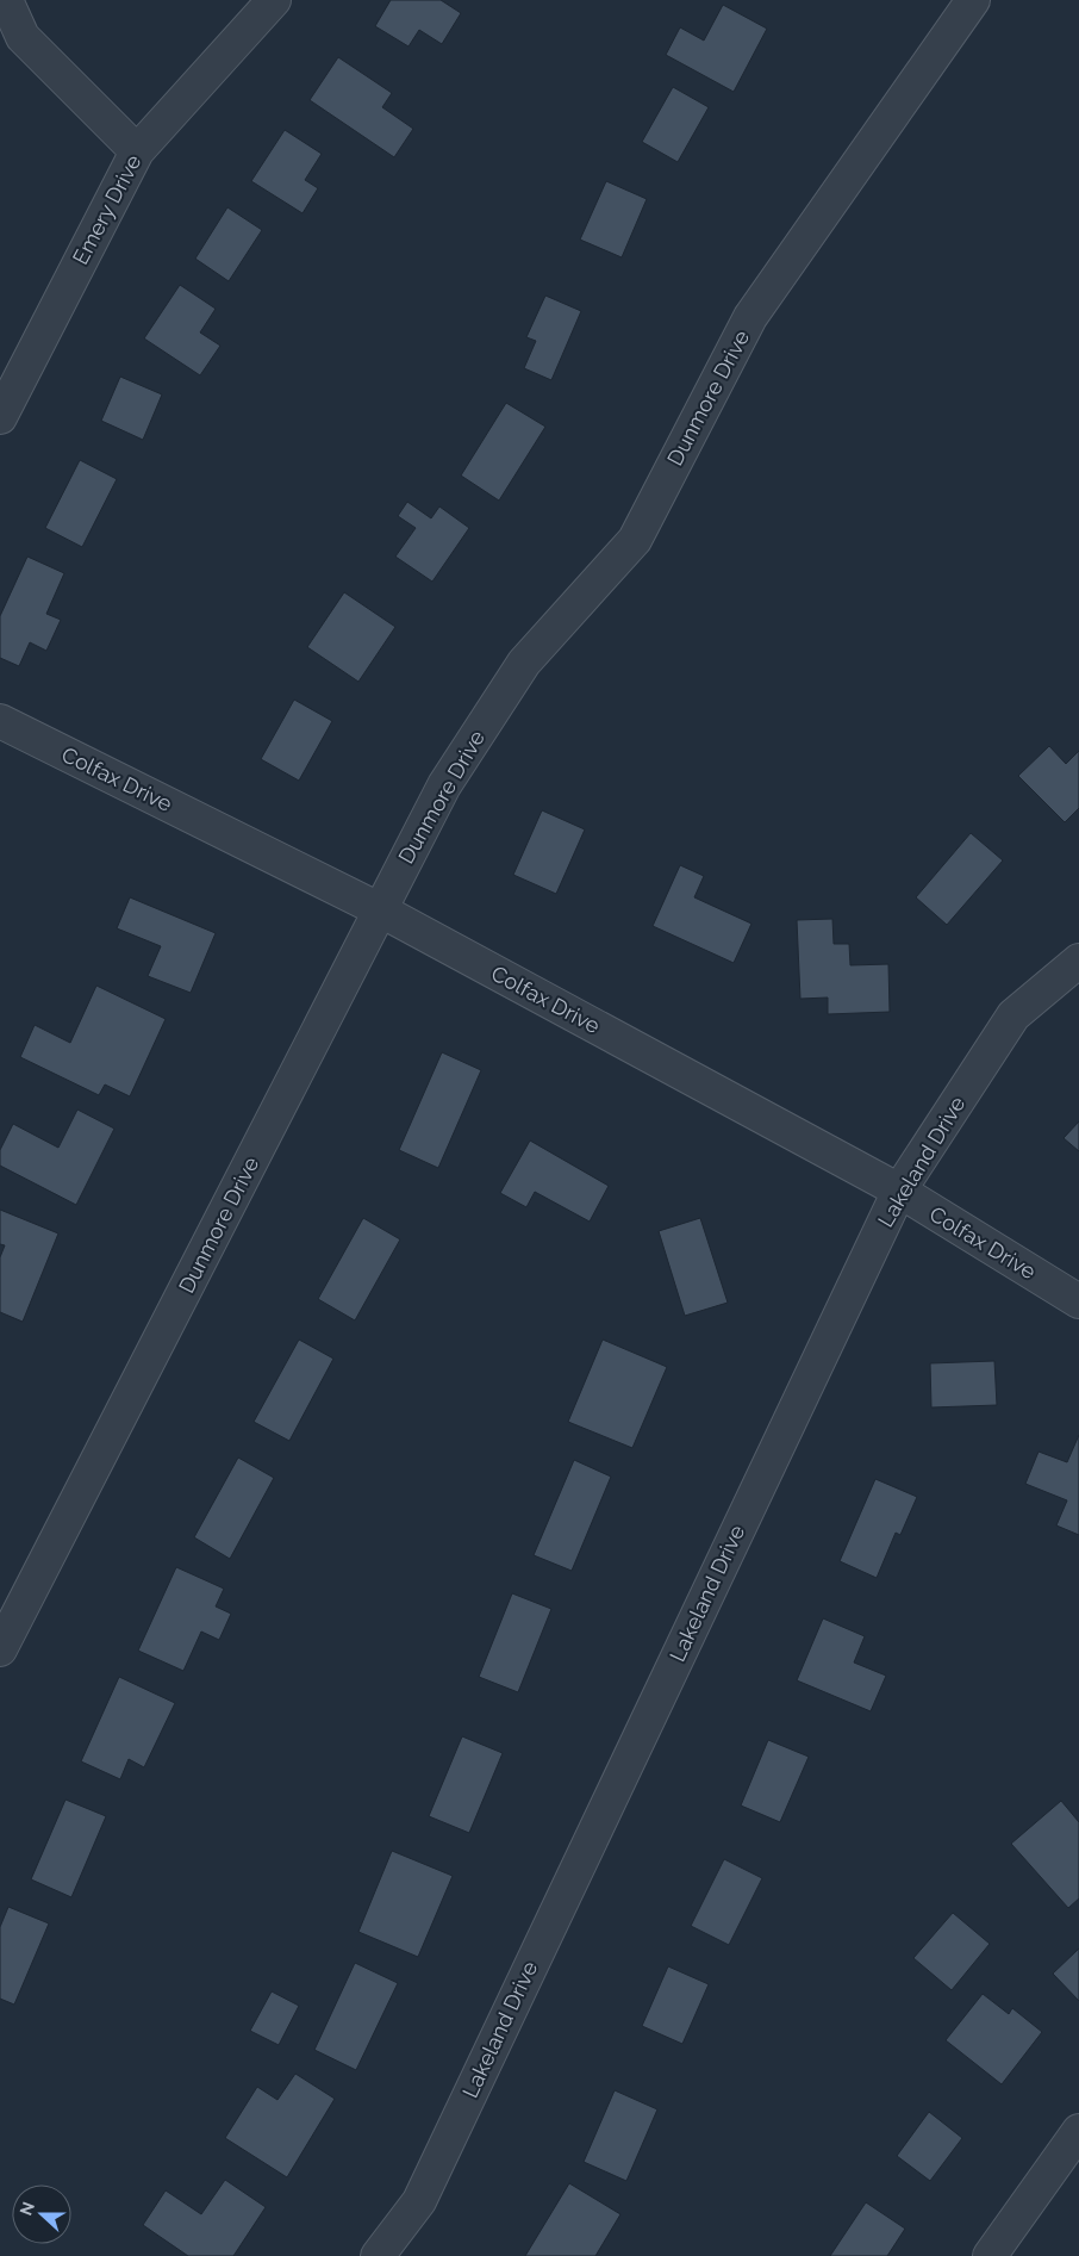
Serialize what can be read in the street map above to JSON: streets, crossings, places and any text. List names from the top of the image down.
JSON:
{
  "streets": {
    "street": [
      "Emery Drive",
      "Dunmore Drive",
      "Colfax Drive",
      "Lakeland Drive"
    ]
  },
  "crossings": [
    ["Dunmore Drive", "Colfax Drive"],
    ["Colfax Drive", "Lakeland Drive"]
  ],
  "north": "left"
}
